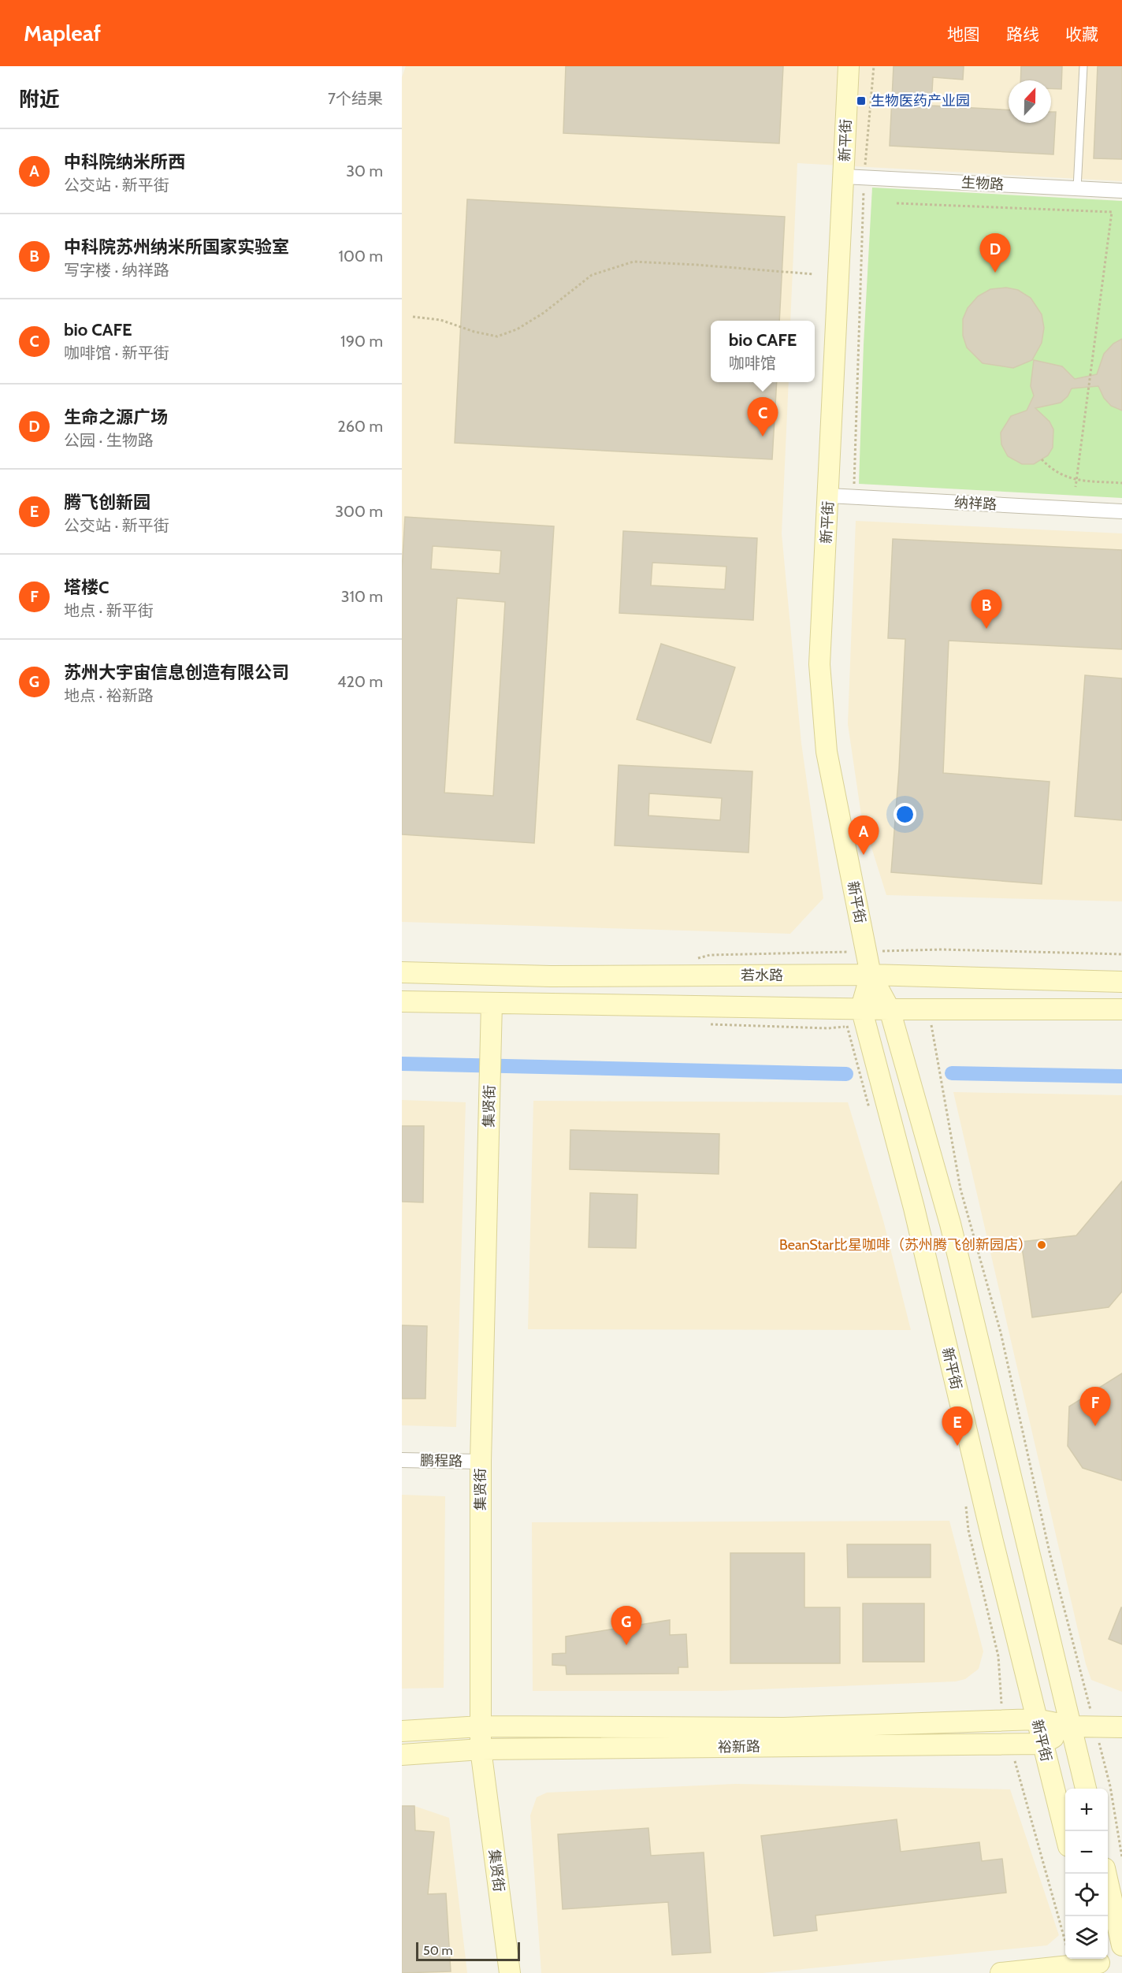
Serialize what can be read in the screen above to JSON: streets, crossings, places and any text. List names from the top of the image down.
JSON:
{
  "streets": {
    "main road": [
      "新平街",
      "若水路",
      "集贤街",
      "裕新路"
    ],
    "street": ["生物路", "纳祥路", "鹏程路"]
  },
  "crossings": [
    ["新平街", "生物路"],
    ["新平街", "纳祥路"],
    ["新平街", "若水路"],
    ["新平街", "裕新路"],
    ["集贤街", "鹏程路"],
    ["集贤街", "裕新路"]
  ],
  "places": {
    "transit": ["生物医药产业园"],
    "other": ["BeanStar比星咖啡（苏州腾飞创新园店）"]
  },
  "scale_bar": "50 m",
  "north": "top",
  "page": {
    "header": "Mapleaf",
    "nav": ["地图", "路线", "收藏"],
    "heading": ["附近", "7个结果"],
    "list": [
      {
        "mark": "A",
        "name": "中科院纳米所西",
        "note": "公交站 · 新平街",
        "value": "30 m"
      },
      {
        "mark": "B",
        "name": "中科院苏州纳米所国家实验室",
        "note": "写字楼 · 纳祥路",
        "value": "100 m"
      },
      {
        "mark": "C",
        "name": "bio CAFE",
        "note": "咖啡馆 · 新平街",
        "value": "190 m"
      },
      {
        "mark": "D",
        "name": "生命之源广场",
        "note": "公园 · 生物路",
        "value": "260 m"
      },
      {
        "mark": "E",
        "name": "腾飞创新园",
        "note": "公交站 · 新平街",
        "value": "300 m"
      },
      {
        "mark": "F",
        "name": "塔楼C",
        "note": "地点 · 新平街",
        "value": "310 m"
      },
      {
        "mark": "G",
        "name": "苏州大宇宙信息创造有限公司",
        "note": "地点 · 裕新路",
        "value": "420 m"
      }
    ],
    "pins": [
      "D",
      "C",
      "B",
      "A",
      "F",
      "E",
      "G"
    ],
    "popup": ["bio CAFE", "咖啡馆"],
    "map_buttons": ["+", "−"],
    "scale": "50 m"
  }
}
